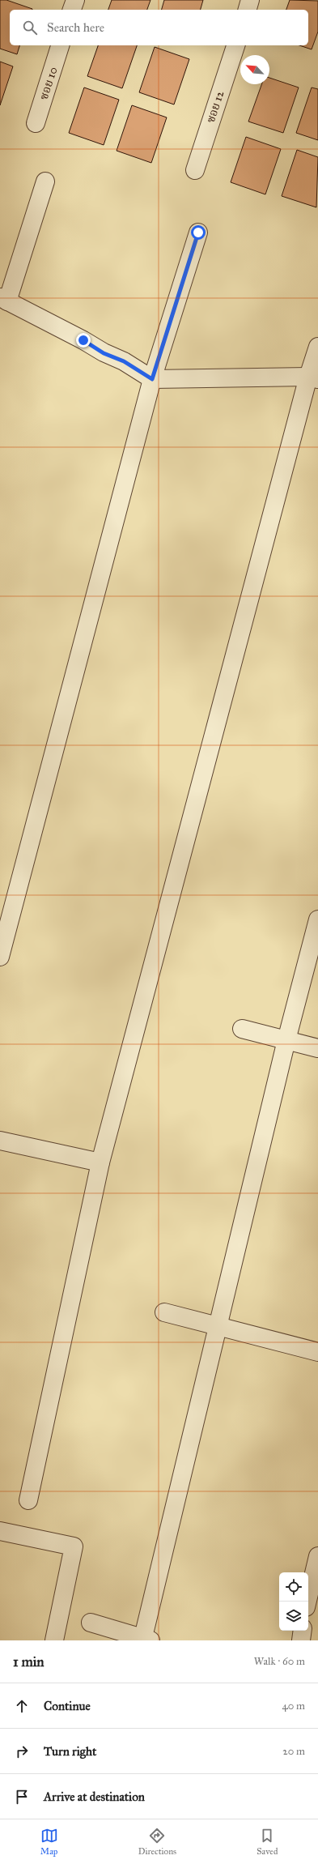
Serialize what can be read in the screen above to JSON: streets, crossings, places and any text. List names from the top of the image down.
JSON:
{
  "streets": {
    "street": ["ซอย 10", "ซอย 12"]
  },
  "north": "top left",
  "page": {
    "search": "Search here",
    "heading": ["1 min", "Walk · 60 m"],
    "list": [
      ["Continue", "40 m"],
      ["Turn right", "20 m"],
      "Arrive at destination"
    ],
    "nav": ["Map", "Directions", "Saved"]
  }
}
